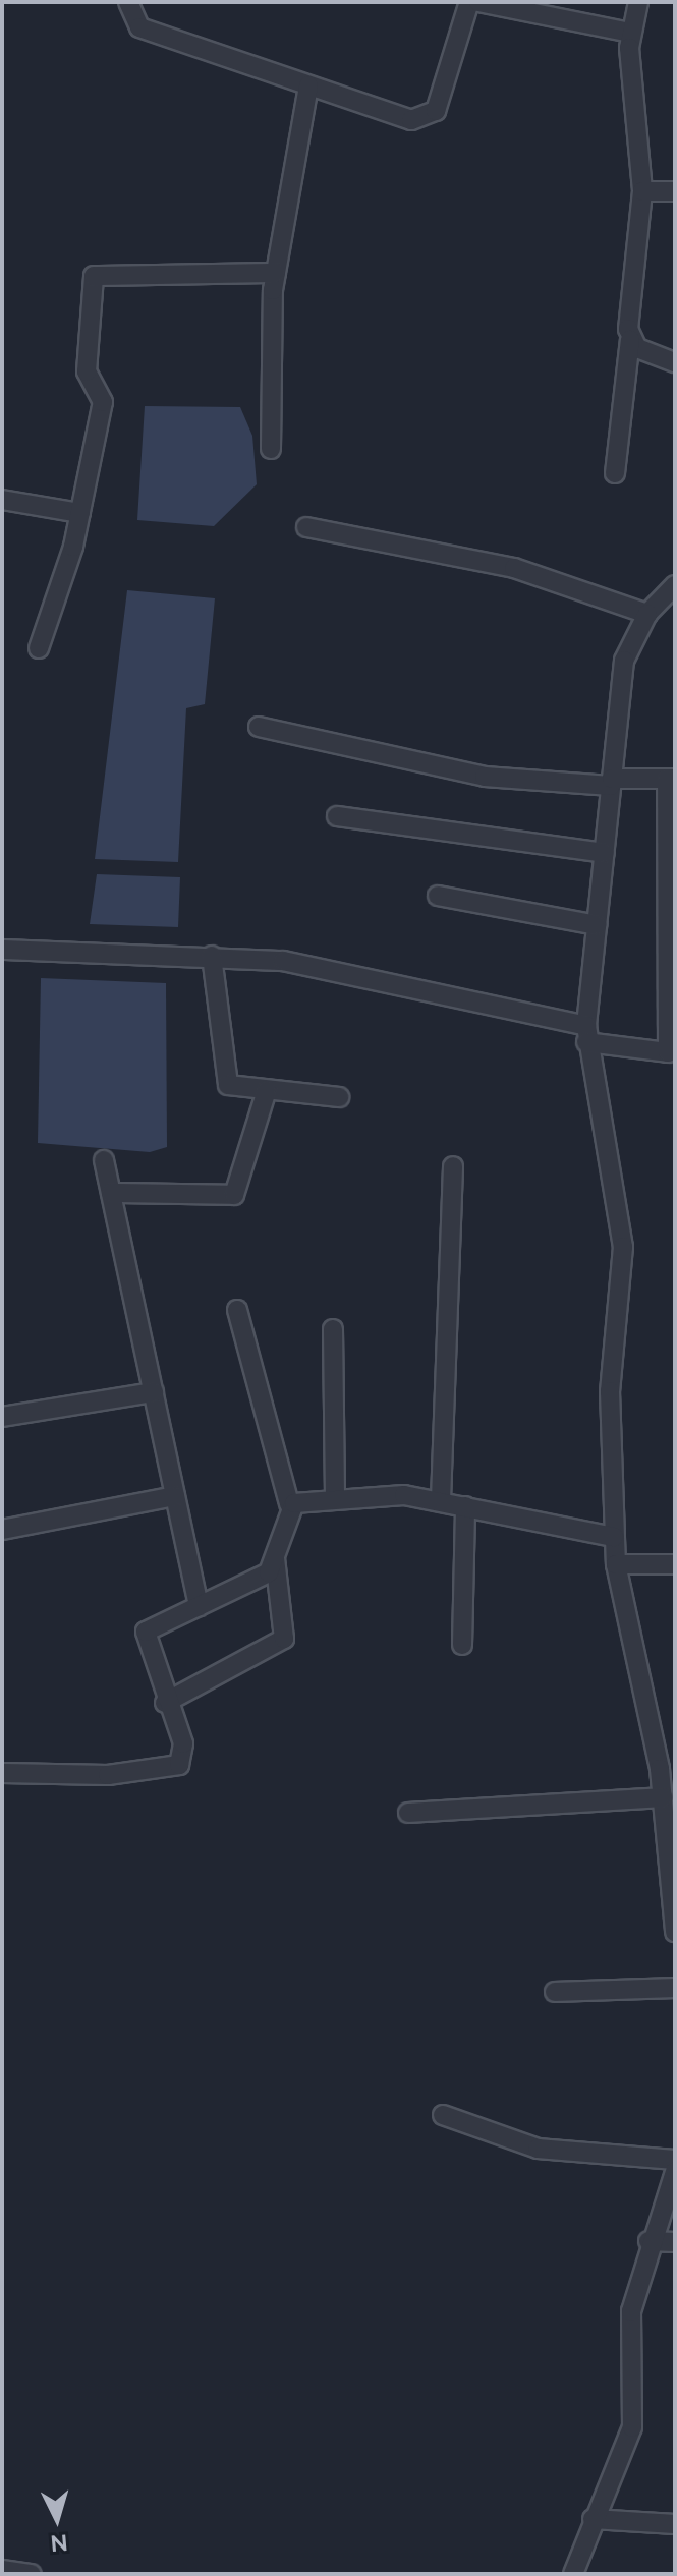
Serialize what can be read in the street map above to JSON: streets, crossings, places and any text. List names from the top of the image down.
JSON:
{
  "north": "bottom"
}
